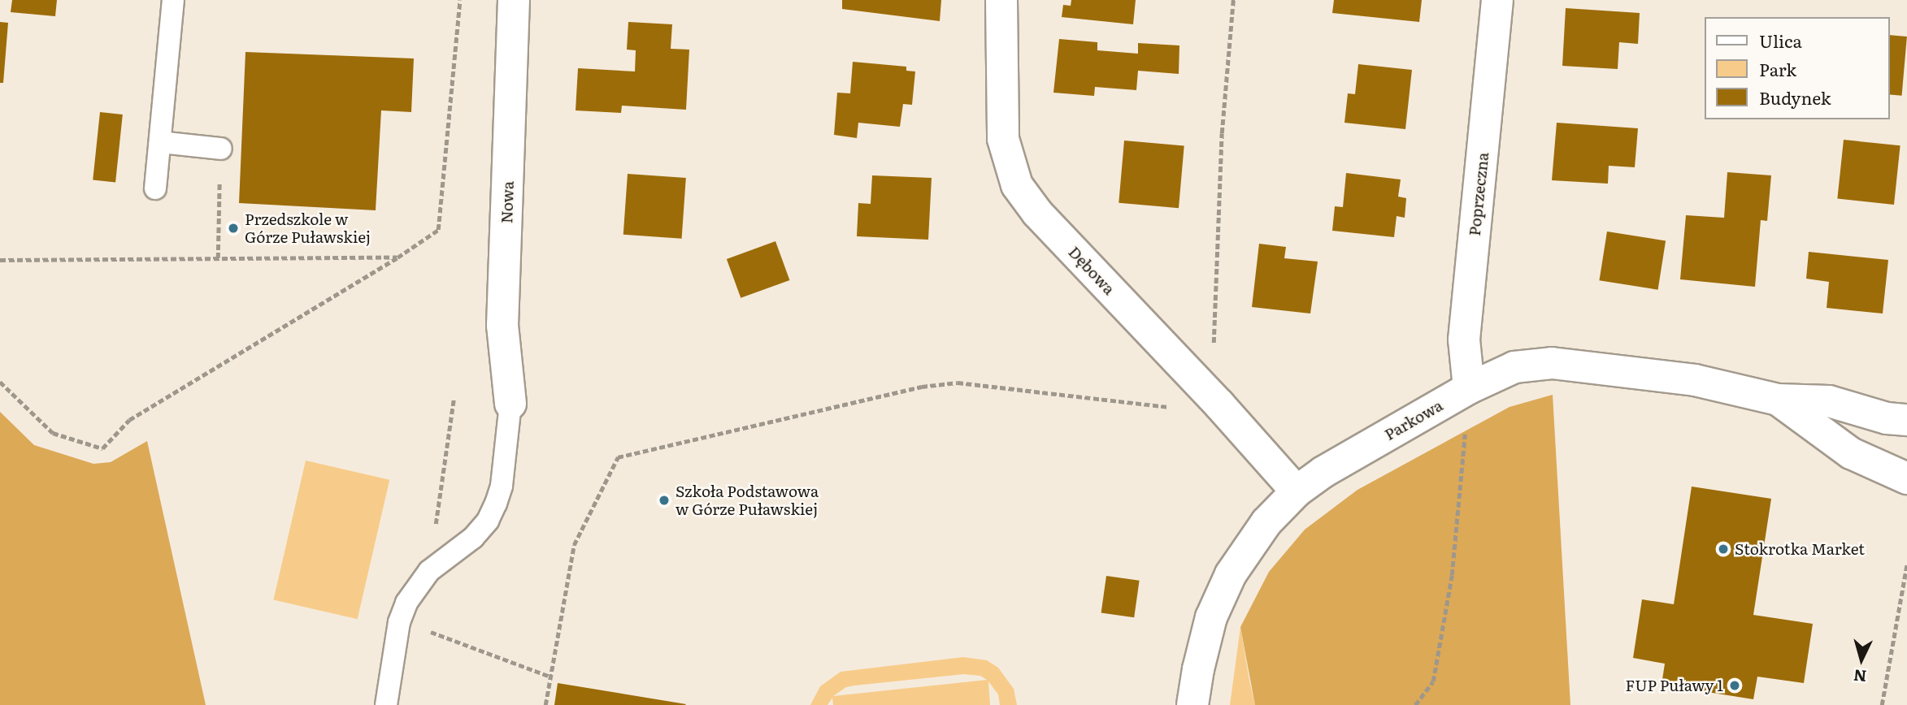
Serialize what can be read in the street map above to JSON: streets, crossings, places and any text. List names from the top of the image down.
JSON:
{
  "streets": {
    "street": [
      "Poprzeczna",
      "Nowa",
      "Dębowa",
      "Parkowa"
    ]
  },
  "crossings": [
    ["Poprzeczna", "Parkowa"],
    ["Dębowa", "Parkowa"]
  ],
  "places": [
    "Przedszkole w Górze Puławskiej",
    "Szkoła Podstawowa w Górze Puławskiej",
    "Stokrotka Market",
    "FUP Puławy 1"
  ],
  "legend": ["Ulica", "Park", "Budynek"],
  "north": "bottom"
}
